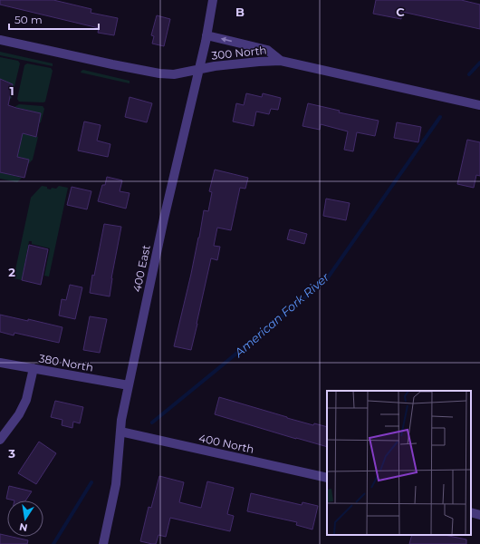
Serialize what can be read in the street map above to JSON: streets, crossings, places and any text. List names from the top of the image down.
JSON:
{
  "streets": {
    "street": [
      "300 North",
      "400 East",
      "380 North",
      "400 North"
    ]
  },
  "crossings": [
    ["300 North", "400 East"],
    ["400 East", "380 North"],
    ["400 East", "400 North"]
  ],
  "water": ["American Fork River"],
  "scale_bar": "50 m",
  "north": "bottom",
  "grid": {
    "columns": ["B", "C"],
    "rows": ["1", "2", "3"]
  }
}
